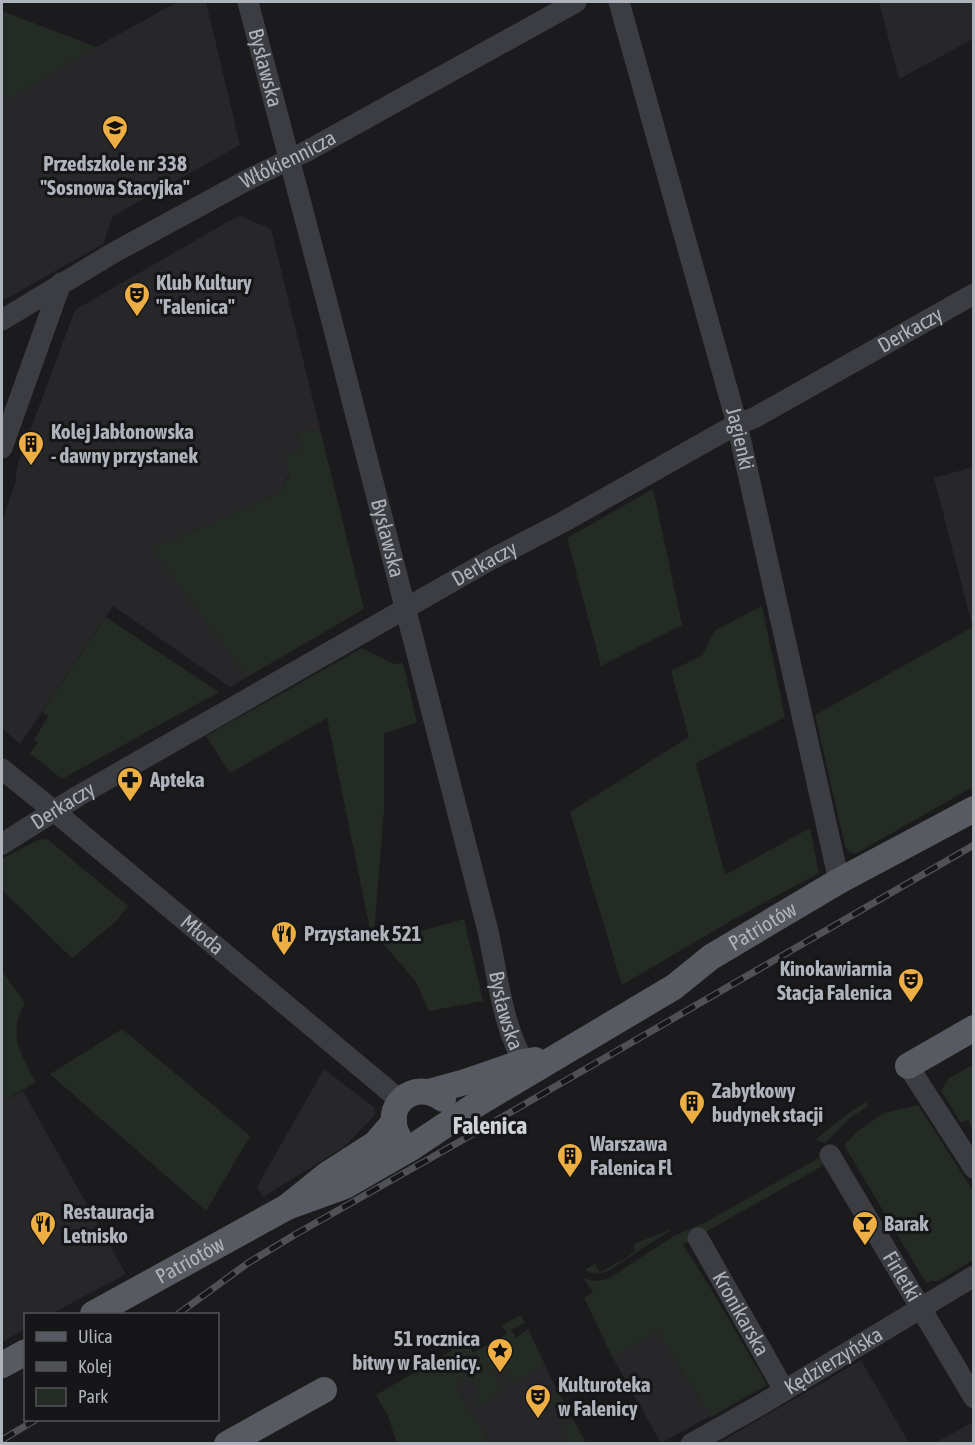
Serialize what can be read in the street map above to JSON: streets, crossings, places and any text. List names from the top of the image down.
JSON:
{
  "streets": {
    "main road": ["Patriotów"],
    "street": [
      "Bysławska",
      "Włókiennicza",
      "Derkaczy",
      "Jagienki",
      "Młoda",
      "Firletki",
      "Kronikarska",
      "Kędzierzyńska"
    ]
  },
  "crossings": [
    ["Bysławska", "Włókiennicza"],
    ["Bysławska", "Derkaczy"],
    ["Bysławska", "Patriotów"],
    ["Derkaczy", "Jagienki"],
    ["Derkaczy", "Młoda"],
    ["Jagienki", "Patriotów"],
    ["Patriotów", "Młoda"],
    ["Firletki", "Kędzierzyńska"],
    ["Kronikarska", "Kędzierzyńska"]
  ],
  "districts": ["Falenica"],
  "places": {
    "school or university": ["Przedszkole nr 338 \"Sosnowa Stacyjka\""],
    "theatre": ["Klub Kultury \"Falenica\"", "Kinokawiarnia Stacja Falenica", "Kulturoteka w Falenicy"],
    "building": ["Kolej Jabłonowska - dawny przystanek", "Zabytkowy budynek stacji", "Warszawa Falenica Fl"],
    "pharmacy": ["Apteka"],
    "restaurant": ["Przystanek 521", "Restauracja Letnisko"],
    "bar": ["Barak"],
    "place": ["51 rocznica bitwy w Falenicy."]
  },
  "legend": ["Ulica", "Kolej", "Park"]
}
